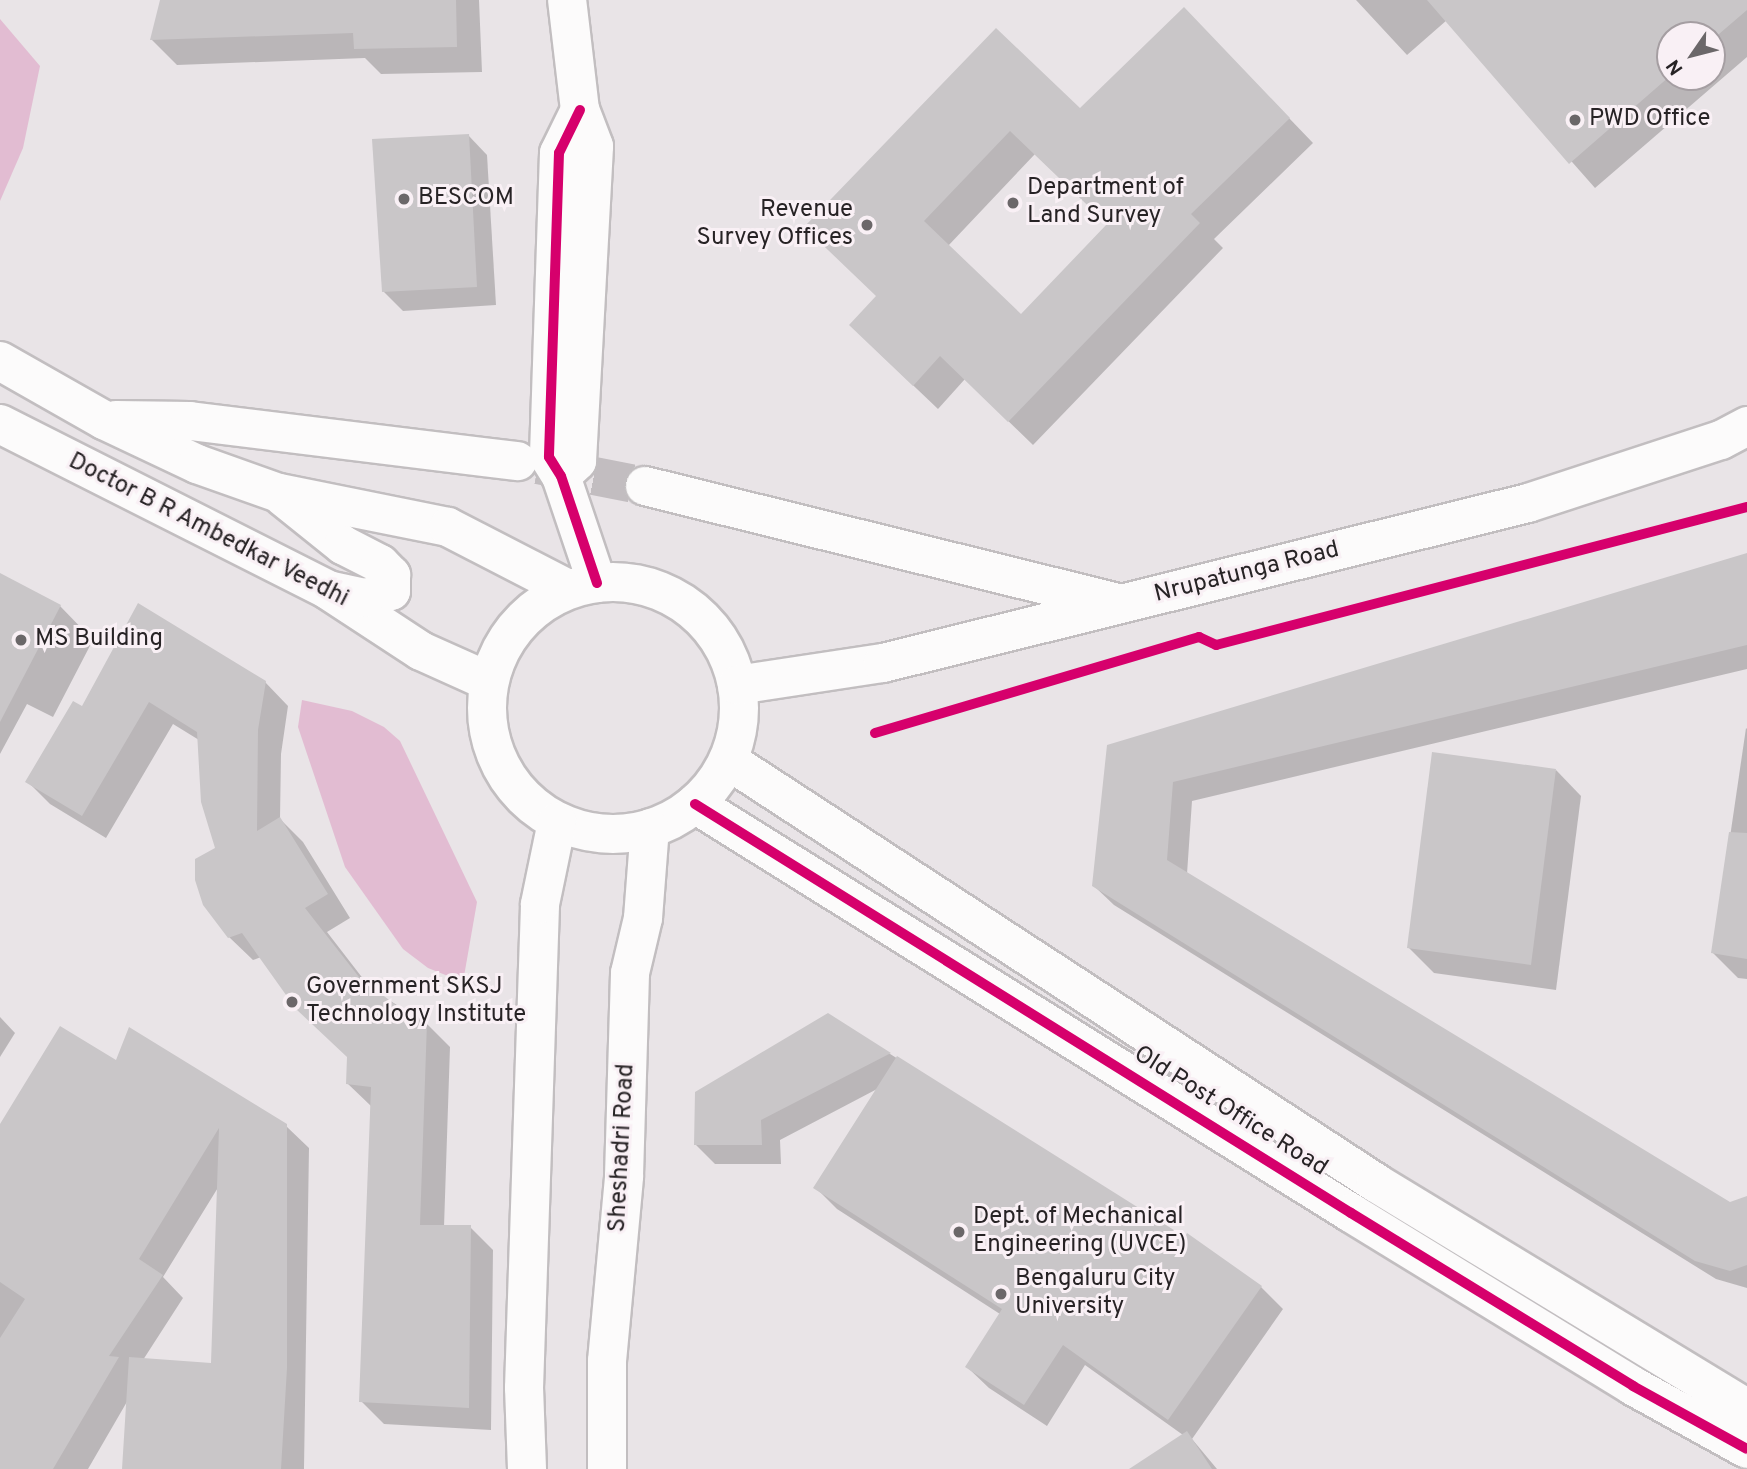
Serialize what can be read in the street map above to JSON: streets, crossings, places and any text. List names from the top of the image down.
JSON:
{
  "streets": {
    "main road": [
      "Doctor B R Ambedkar Veedhi",
      "Nrupatunga Road",
      "Old Post Office Road",
      "Sheshadri Road"
    ]
  },
  "places": [
    "PWD Office",
    "BESCOM",
    "Department of Land Survey",
    "Revenue Survey Offices",
    "MS Building",
    "Government SKSJ Technology Institute",
    "Dept. of Mechanical Engineering (UVCE)",
    "Bengaluru City University"
  ],
  "north": "bottom left"
}
